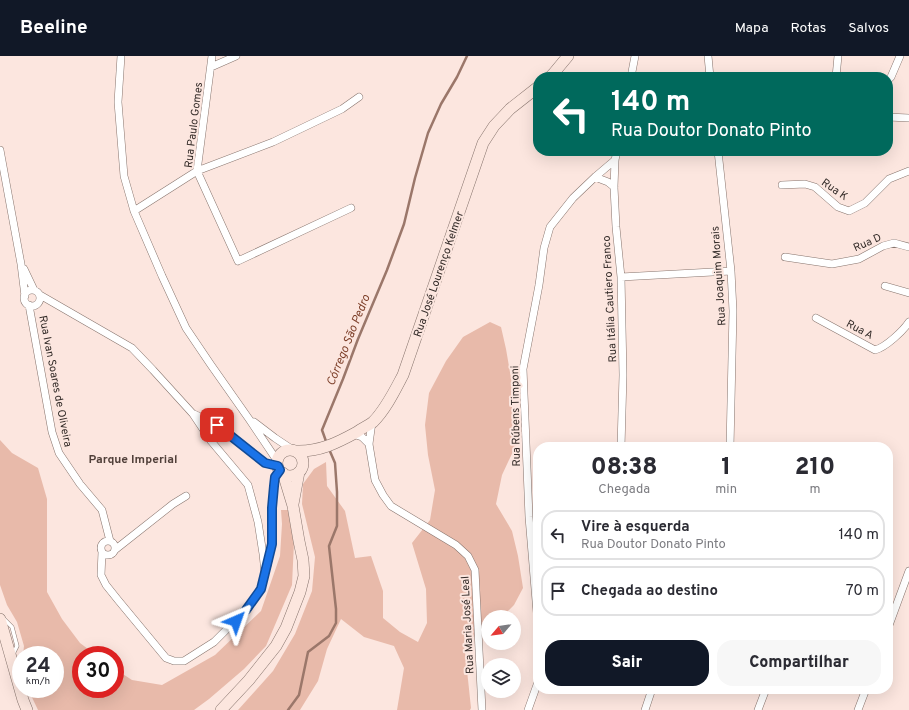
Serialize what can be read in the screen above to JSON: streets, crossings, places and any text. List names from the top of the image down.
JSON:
{
  "streets": {
    "main road": ["Rua José Lourenço Kelmer"],
    "street": [
      "Rua Paulo Gomes",
      "Rua K",
      "Rua D",
      "Rua Joaquim Morais",
      "Rua Itália Cautiero Franco",
      "Rua A",
      "Rua Ivan Soares de Oliveira",
      "Rua Rúbens Timponi",
      "Rua Maria José Leal"
    ]
  },
  "crossings": [
    ["Rua José Lourenço Kelmer", "Rua Maria José Leal"],
    ["Rua Itália Cautiero Franco", "Rua Rúbens Timponi"]
  ],
  "districts": ["Parque Imperial"],
  "water": ["Córrego São Pedro"],
  "north": "bottom left",
  "page": {
    "header": "Beeline",
    "nav": ["Mapa", "Rotas", "Salvos"],
    "turn": ["140 m", "Rua Doutor Donato Pinto"],
    "eta": [
      "08:38",
      "Chegada",
      "1",
      "min",
      "210",
      "m"
    ],
    "list": [
      {
        "name": "Vire à esquerda",
        "note": "Rua Doutor Donato Pinto",
        "value": "140 m"
      },
      {
        "name": "Chegada ao destino",
        "value": "70 m"
      }
    ],
    "buttons": ["Sair", "Compartilhar"],
    "speed": "24 km/h",
    "limit": "30"
  }
}
